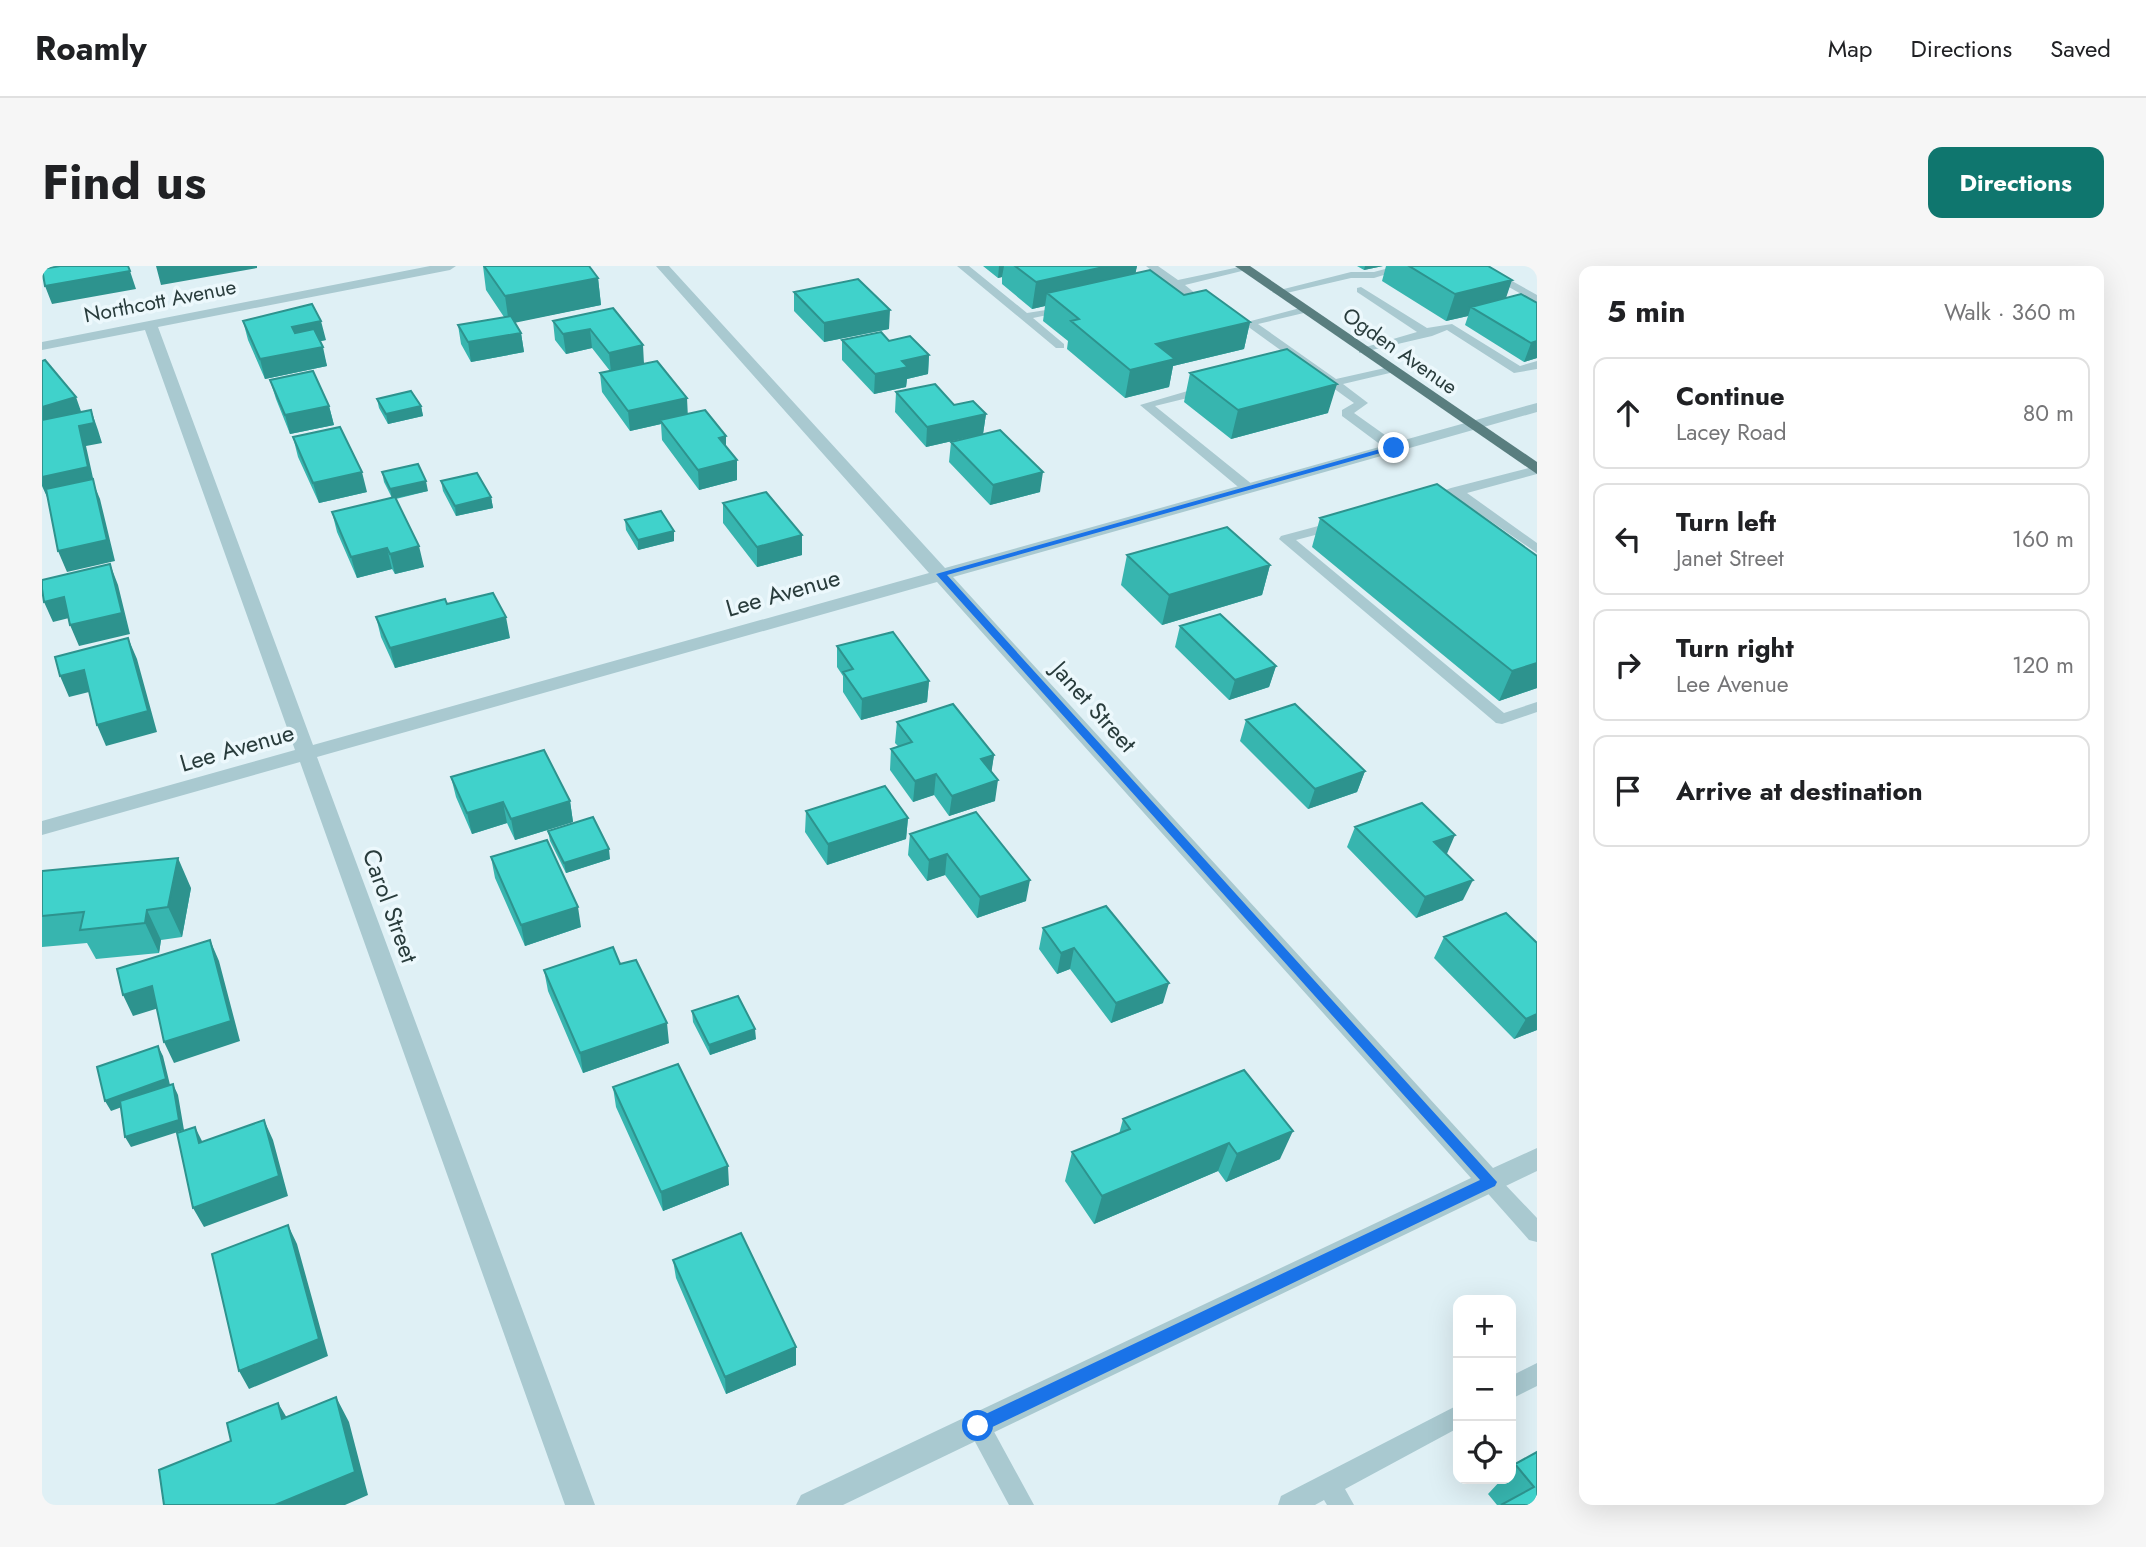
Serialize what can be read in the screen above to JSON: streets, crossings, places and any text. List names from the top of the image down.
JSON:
{
  "streets": {
    "main road": ["Ogden Avenue"],
    "street": [
      "Northcott Avenue",
      "Lee Avenue",
      "Janet Street",
      "Carol Street"
    ]
  },
  "crossings": [
    ["Northcott Avenue", "Carol Street"],
    ["Ogden Avenue", "Lee Avenue"],
    ["Lee Avenue", "Janet Street"],
    ["Lee Avenue", "Carol Street"]
  ],
  "page": {
    "header": "Roamly",
    "nav": ["Map", "Directions", "Saved"],
    "title": "Find us",
    "buttons": "Directions",
    "heading": ["5 min", "Walk · 360 m"],
    "list": [
      ["Continue", "Lacey Road", "80 m"],
      ["Turn left", "Janet Street", "160 m"],
      ["Turn right", "Lee Avenue", "120 m"],
      "Arrive at destination"
    ],
    "map_buttons": ["+", "−"]
  }
}
